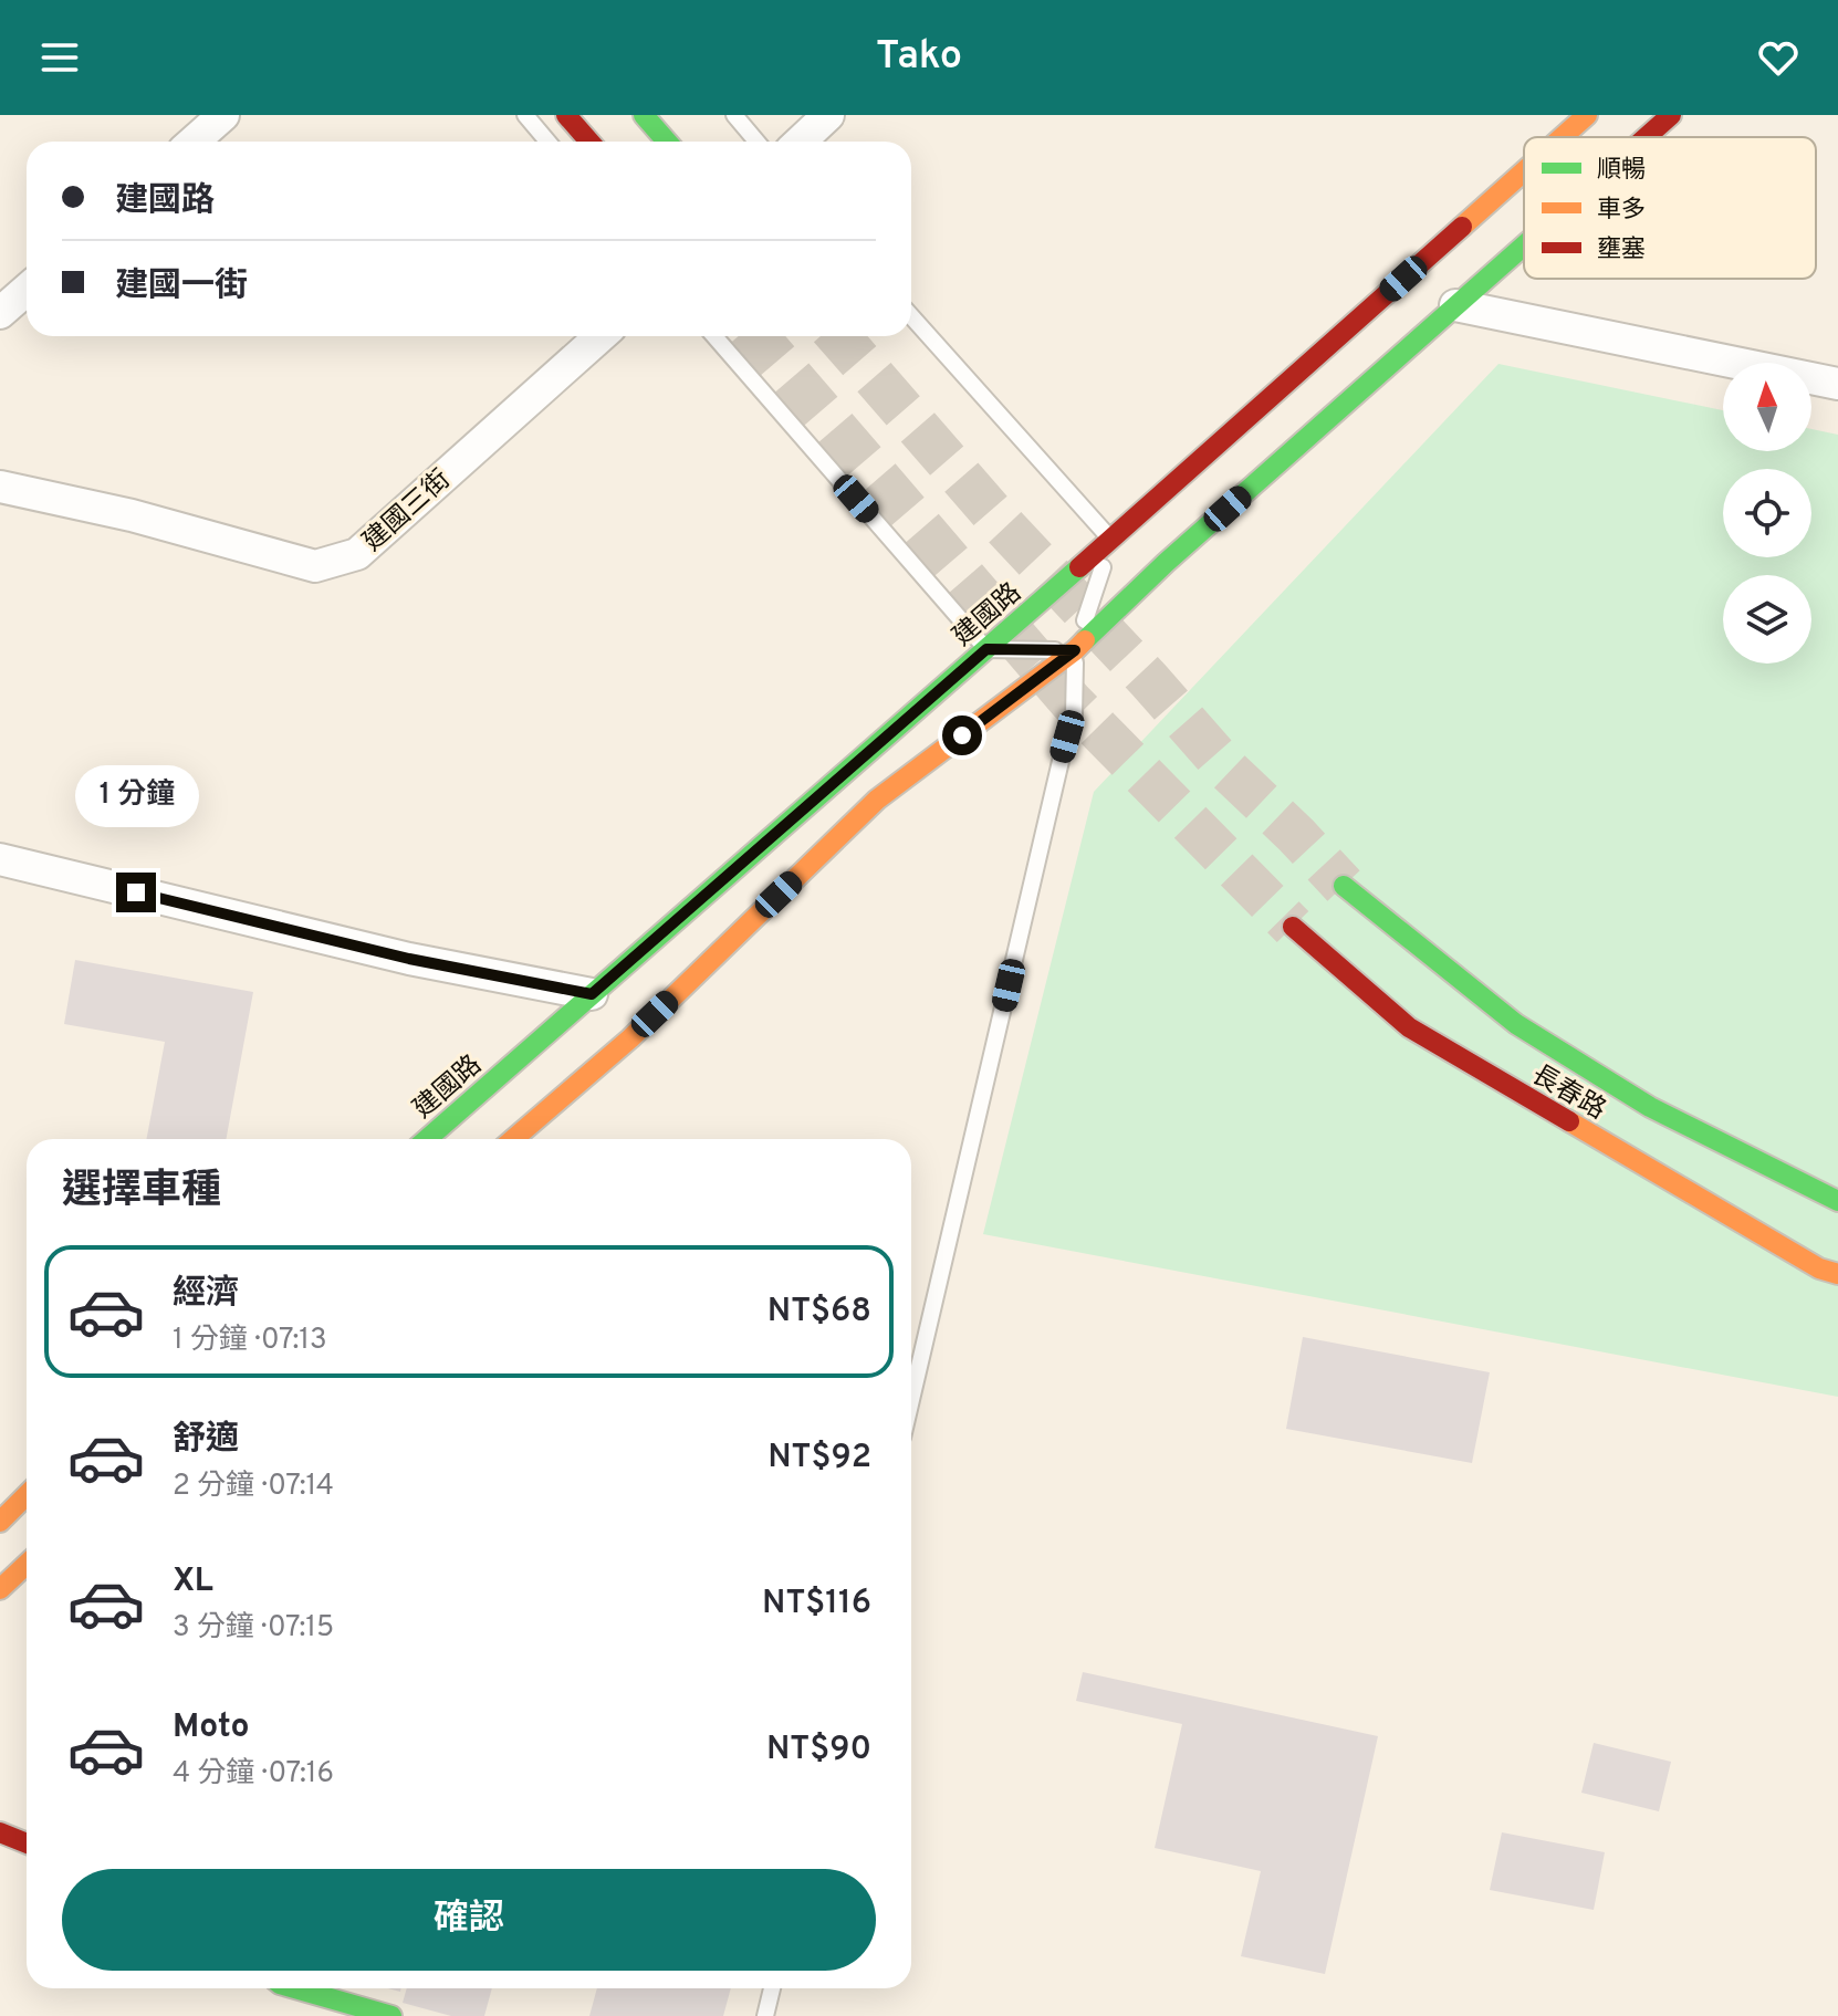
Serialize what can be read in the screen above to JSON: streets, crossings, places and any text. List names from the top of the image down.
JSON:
{
  "streets": {
    "main road": ["建國路", "長春路"],
    "street": ["建國三街"]
  },
  "legend": ["順暢", "車多", "壅塞"],
  "north": "top",
  "page": {
    "header": "Tako",
    "banner": ["建國路", "建國一街"],
    "bubble": "1 分鐘",
    "heading": "選擇車種",
    "list": [
      {
        "name": "經濟",
        "note": "1 分鐘 · 07:13",
        "value": "NT$68"
      },
      {
        "name": "舒適",
        "note": "2 分鐘 · 07:14",
        "value": "NT$92"
      },
      {
        "name": "XL",
        "note": "3 分鐘 · 07:15",
        "value": "NT$116"
      },
      {
        "name": "Moto",
        "note": "4 分鐘 · 07:16",
        "value": "NT$90"
      }
    ],
    "buttons": "確認"
  }
}
